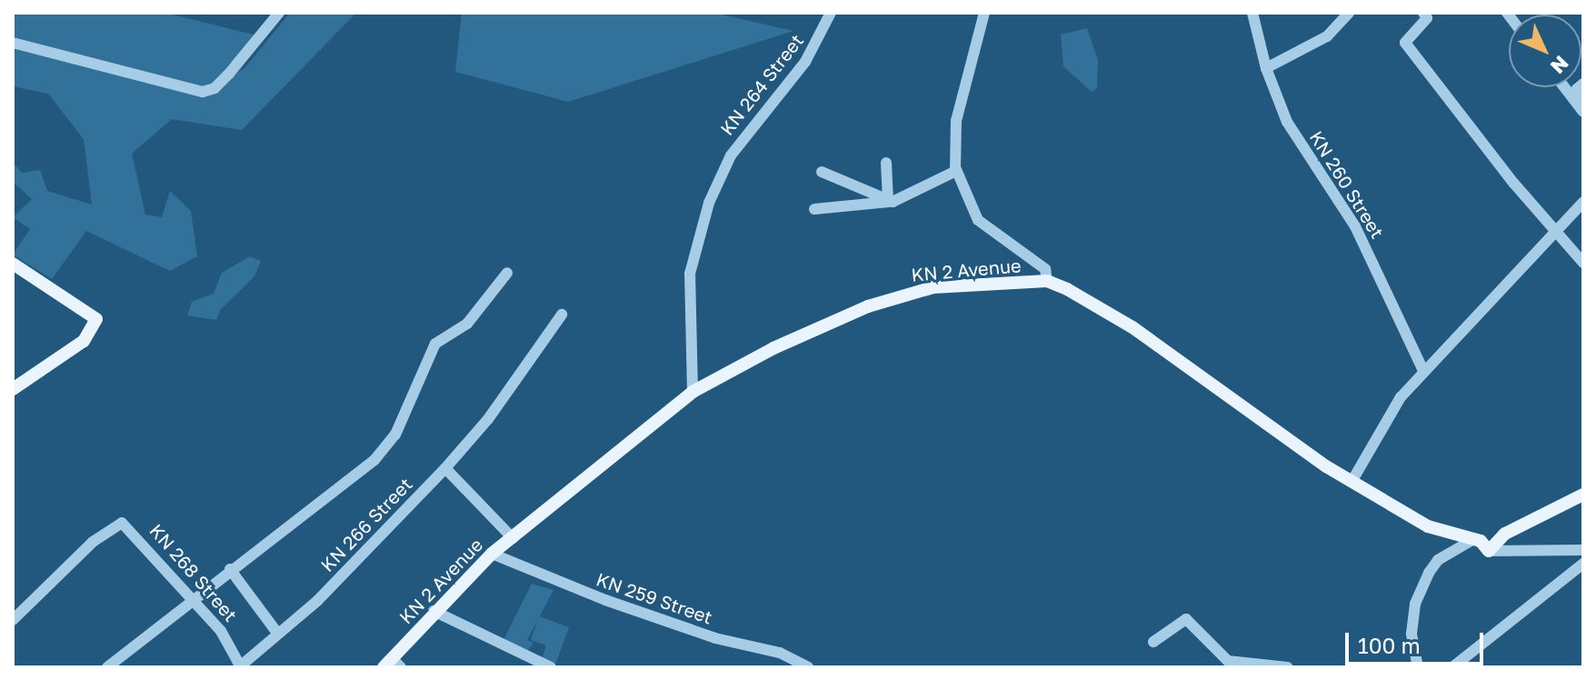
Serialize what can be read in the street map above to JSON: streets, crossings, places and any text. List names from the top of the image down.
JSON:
{
  "streets": {
    "main road": ["KN 2 Avenue"],
    "street": [
      "KN 264 Street",
      "KN 260 Street",
      "KN 266 Street",
      "KN 268 Street",
      "KN 259 Street"
    ]
  },
  "crossings": [
    ["KN 264 Street", "KN 2 Avenue"],
    ["KN 2 Avenue", "KN 259 Street"],
    ["KN 266 Street", "KN 268 Street"]
  ],
  "scale_bar": "100 m",
  "north": "bottom right"
}
